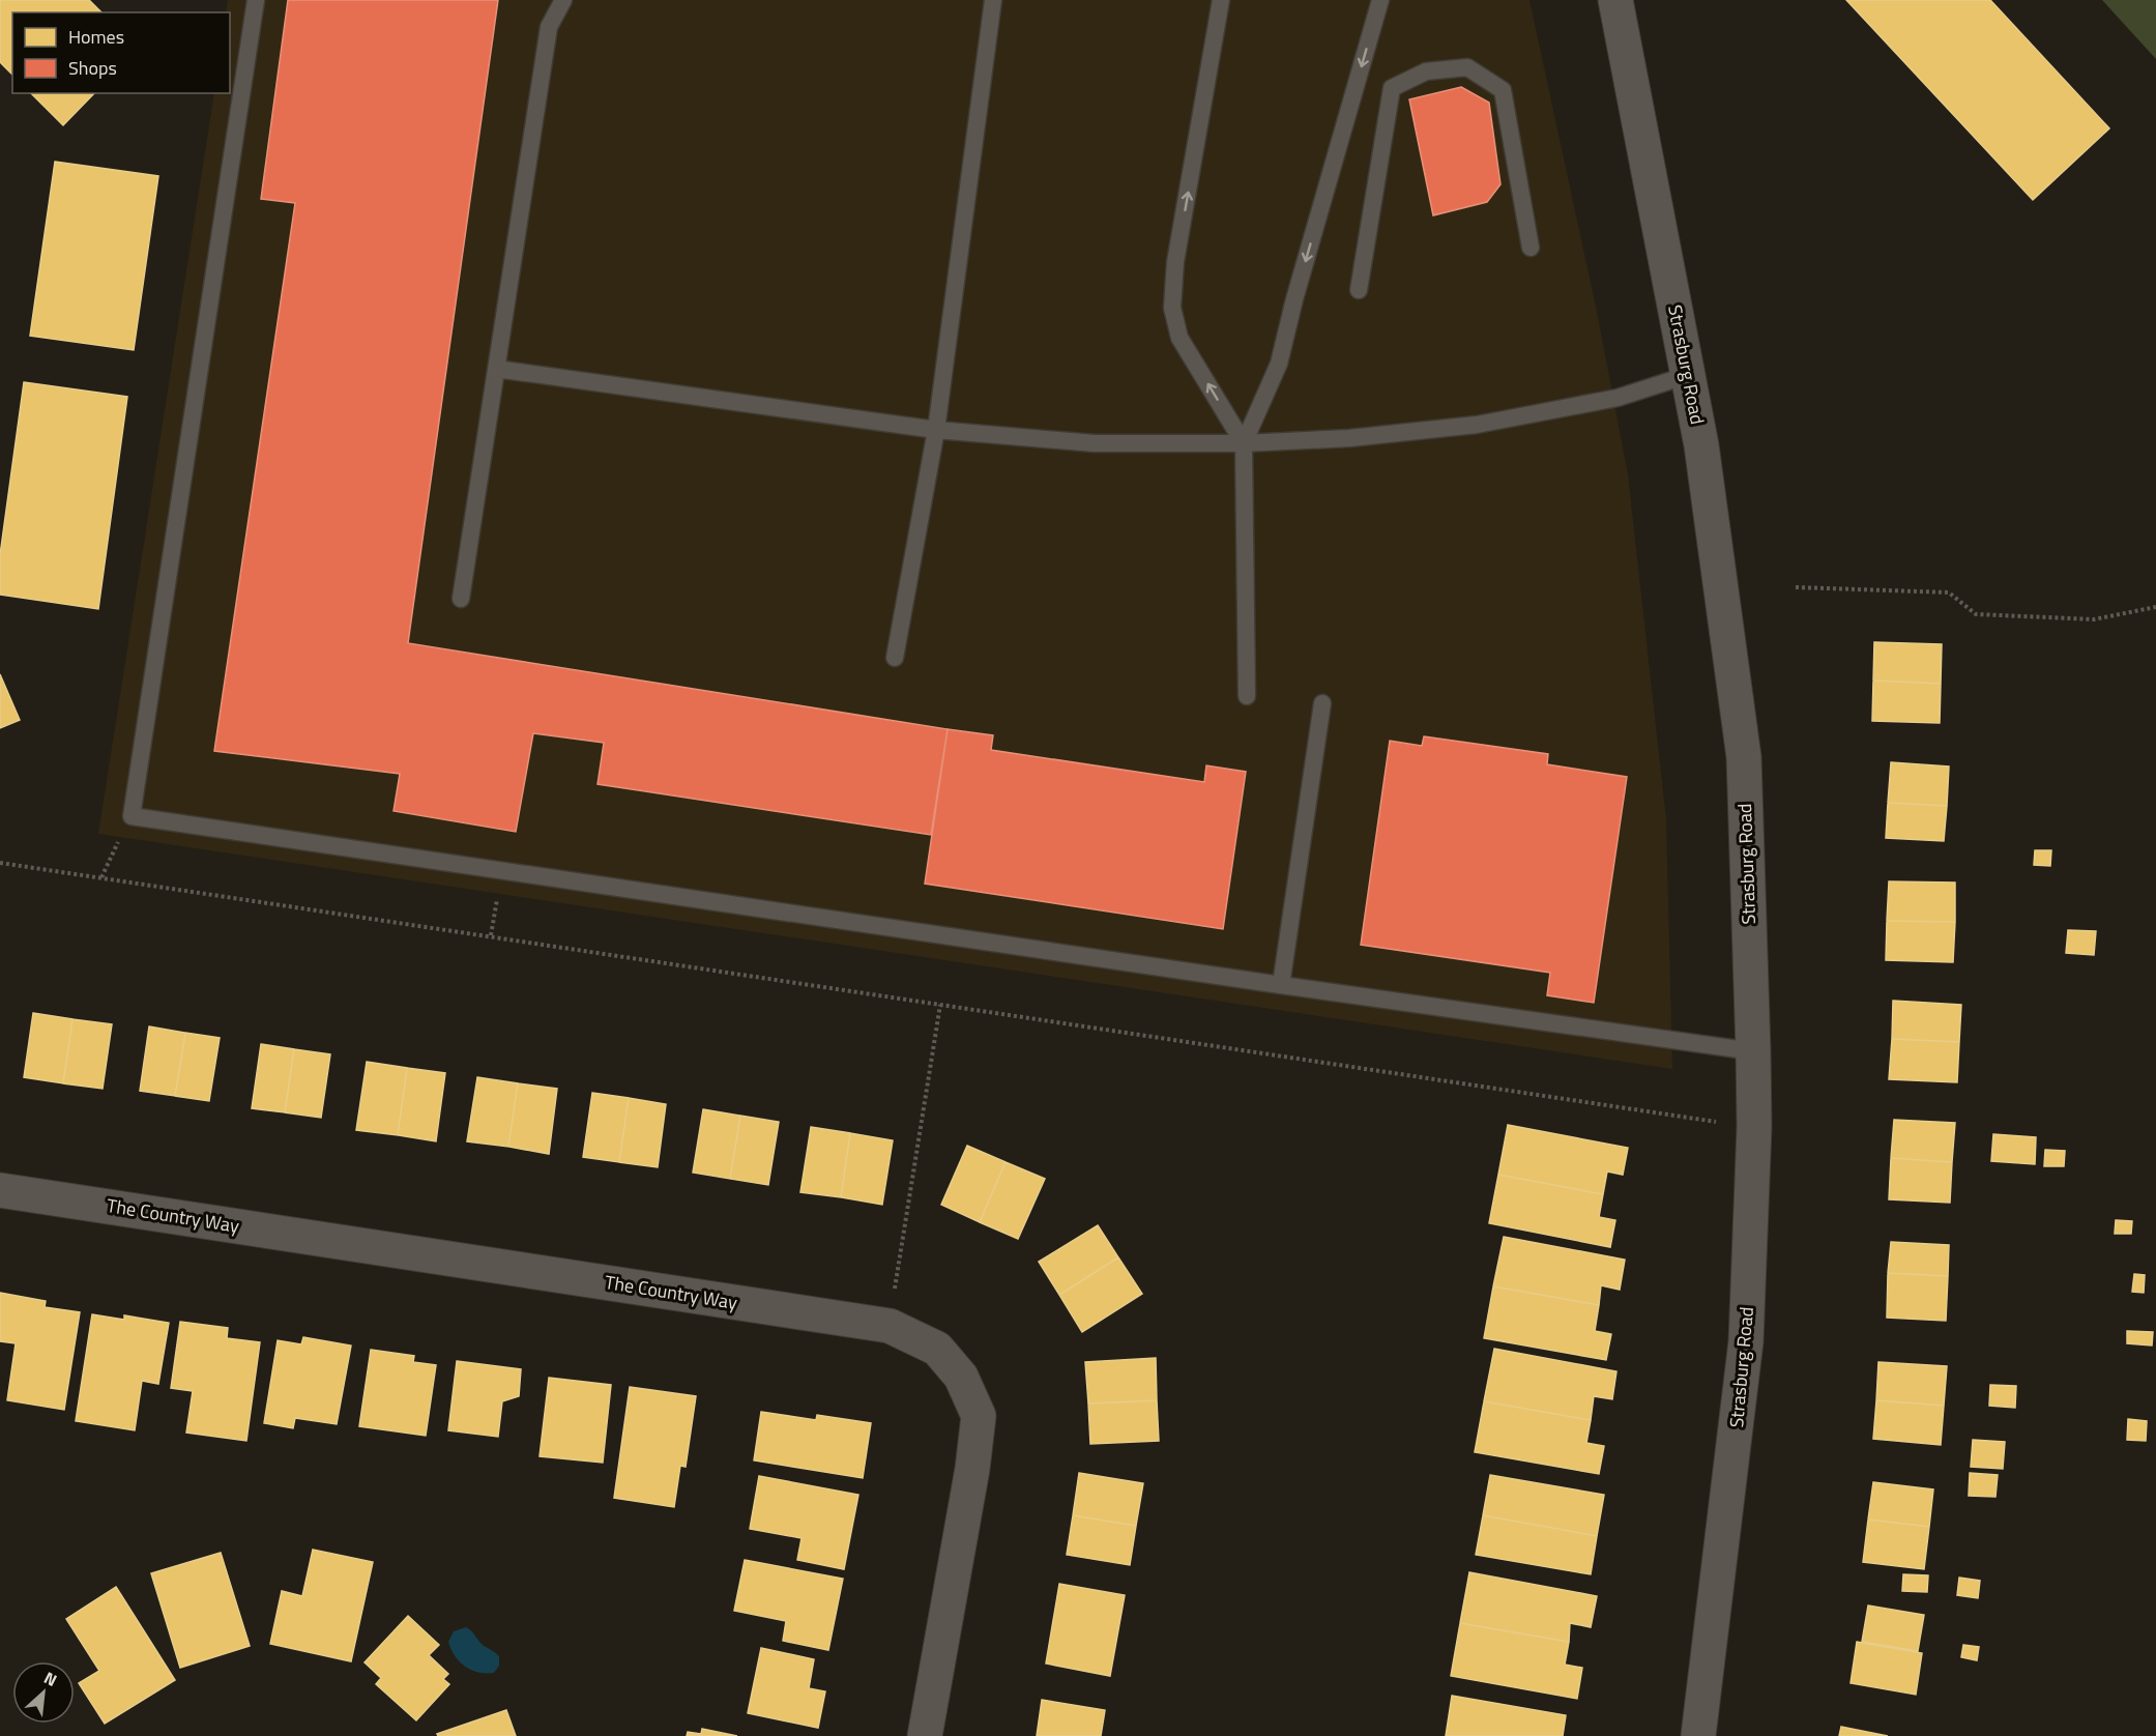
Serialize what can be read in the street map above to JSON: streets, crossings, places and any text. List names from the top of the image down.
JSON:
{
  "streets": {
    "street": ["Strasburg Road", "The Country Way"]
  },
  "legend": ["Homes", "Shops"],
  "north": "top right"
}
